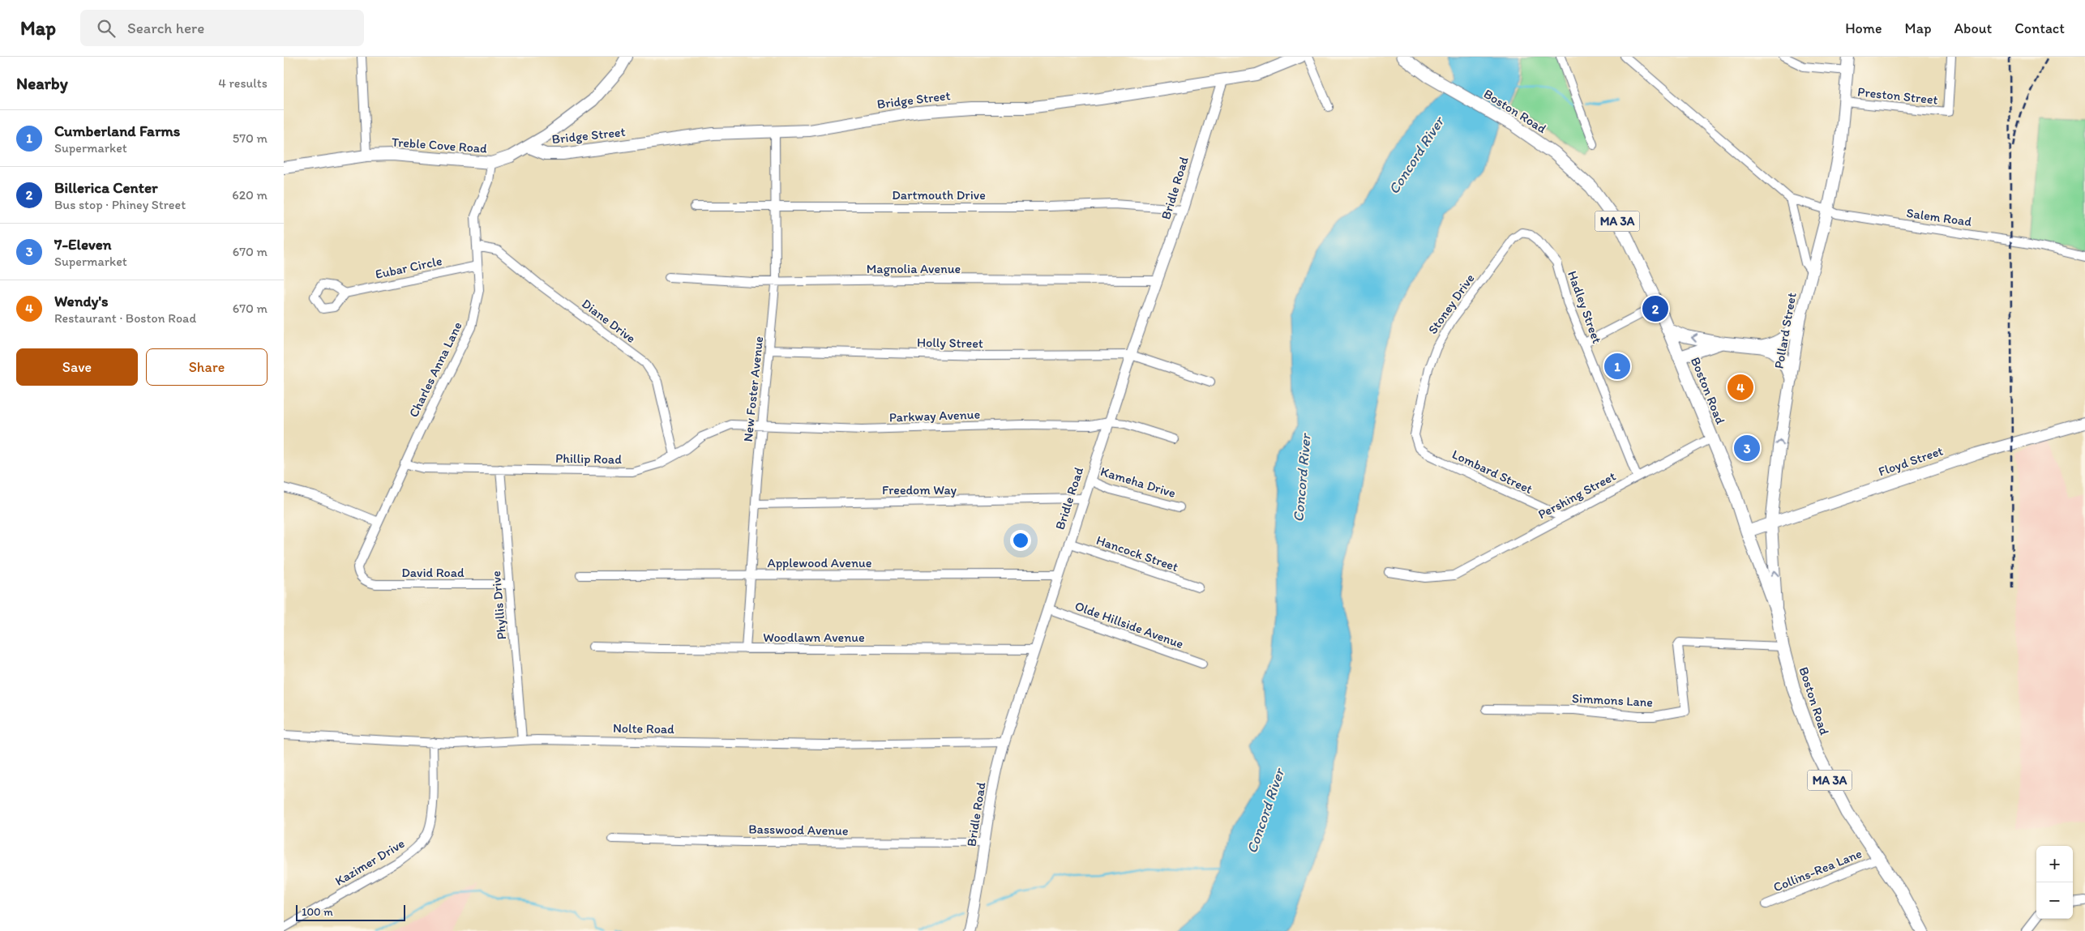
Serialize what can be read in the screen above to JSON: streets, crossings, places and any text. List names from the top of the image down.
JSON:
{
  "streets": {
    "main road": [
      "Bridge Street",
      "Boston Road",
      "Treble Cove Road",
      "MA 3A",
      "Pollard Street",
      "Floyd Street"
    ],
    "street": [
      "Preston Street",
      "Bridle Road",
      "Dartmouth Drive",
      "Salem Road",
      "Eubar Circle",
      "Magnolia Avenue",
      "Stoney Drive",
      "Hadley Street",
      "Diane Drive",
      "Holly Street",
      "Charles Anna Lane",
      "New Foster Avenue",
      "Parkway Avenue",
      "Phillip Road",
      "Lombard Street",
      "Kameha Drive",
      "Freedom Way",
      "Pershing Street",
      "Hancock Street",
      "Applewood Avenue",
      "David Road",
      "Phyllis Drive",
      "Olde Hillside Avenue",
      "Woodlawn Avenue",
      "Simmons Lane",
      "Nolte Road",
      "Basswood Avenue",
      "Kazimer Drive",
      "Collins-Rea Lane"
    ]
  },
  "crossings": [
    ["Preston Street", "Pollard Street"],
    ["Bridge Street", "Treble Cove Road"],
    ["Bridge Street", "Bridle Road"],
    ["Bridge Street", "New Foster Avenue"],
    ["Boston Road", "Pollard Street"],
    ["Boston Road", "Floyd Street"],
    ["Boston Road", "Pershing Street"],
    ["Boston Road", "Simmons Lane"],
    ["Boston Road", "Collins-Rea Lane"],
    ["Treble Cove Road", "Charles Anna Lane"],
    ["Bridle Road", "Dartmouth Drive"],
    ["Bridle Road", "Magnolia Avenue"],
    ["Bridle Road", "Holly Street"],
    ["Bridle Road", "Parkway Avenue"],
    ["Bridle Road", "Kameha Drive"],
    ["Bridle Road", "Freedom Way"],
    ["Bridle Road", "Hancock Street"],
    ["Bridle Road", "Applewood Avenue"],
    ["Bridle Road", "Olde Hillside Avenue"],
    ["Bridle Road", "Woodlawn Avenue"],
    ["Bridle Road", "Nolte Road"],
    ["Bridle Road", "Basswood Avenue"],
    ["Dartmouth Drive", "New Foster Avenue"],
    ["Salem Road", "Pollard Street"],
    ["Eubar Circle", "Charles Anna Lane"],
    ["Magnolia Avenue", "New Foster Avenue"],
    ["Stoney Drive", "Hadley Street"],
    ["Stoney Drive", "Lombard Street"],
    ["Hadley Street", "Pershing Street"],
    ["Diane Drive", "Charles Anna Lane"],
    ["Diane Drive", "Phillip Road"],
    ["Pollard Street", "Floyd Street"],
    ["Holly Street", "New Foster Avenue"],
    ["Charles Anna Lane", "Phillip Road"],
    ["Charles Anna Lane", "David Road"],
    ["New Foster Avenue", "Parkway Avenue"],
    ["New Foster Avenue", "Phillip Road"],
    ["New Foster Avenue", "Freedom Way"],
    ["New Foster Avenue", "Applewood Avenue"],
    ["New Foster Avenue", "Woodlawn Avenue"],
    ["Parkway Avenue", "Phillip Road"],
    ["Phillip Road", "Phyllis Drive"],
    ["Lombard Street", "Pershing Street"],
    ["David Road", "Phyllis Drive"],
    ["Phyllis Drive", "Nolte Road"],
    ["Nolte Road", "Kazimer Drive"]
  ],
  "one_way": ["Pollard Street"],
  "water": ["Concord River"],
  "scale_bar": "100 m",
  "page": {
    "header": "Map",
    "search": "Search here",
    "nav": [
      "Home",
      "Map",
      "About",
      "Contact"
    ],
    "heading": ["Nearby", "4 results"],
    "list": [
      {
        "mark": "1",
        "name": "Cumberland Farms",
        "note": "Supermarket",
        "value": "570 m"
      },
      {
        "mark": "2",
        "name": "Billerica Center",
        "note": "Bus stop · Phiney Street",
        "value": "620 m"
      },
      {
        "mark": "3",
        "name": "7-Eleven",
        "note": "Supermarket",
        "value": "670 m"
      },
      {
        "mark": "4",
        "name": "Wendy's",
        "note": "Restaurant · Boston Road",
        "value": "670 m"
      }
    ],
    "pins": [
      "2",
      "1",
      "4",
      "3"
    ],
    "buttons": ["Save", "Share"],
    "map_buttons": ["+", "−"],
    "scale": "100 m"
  }
}
